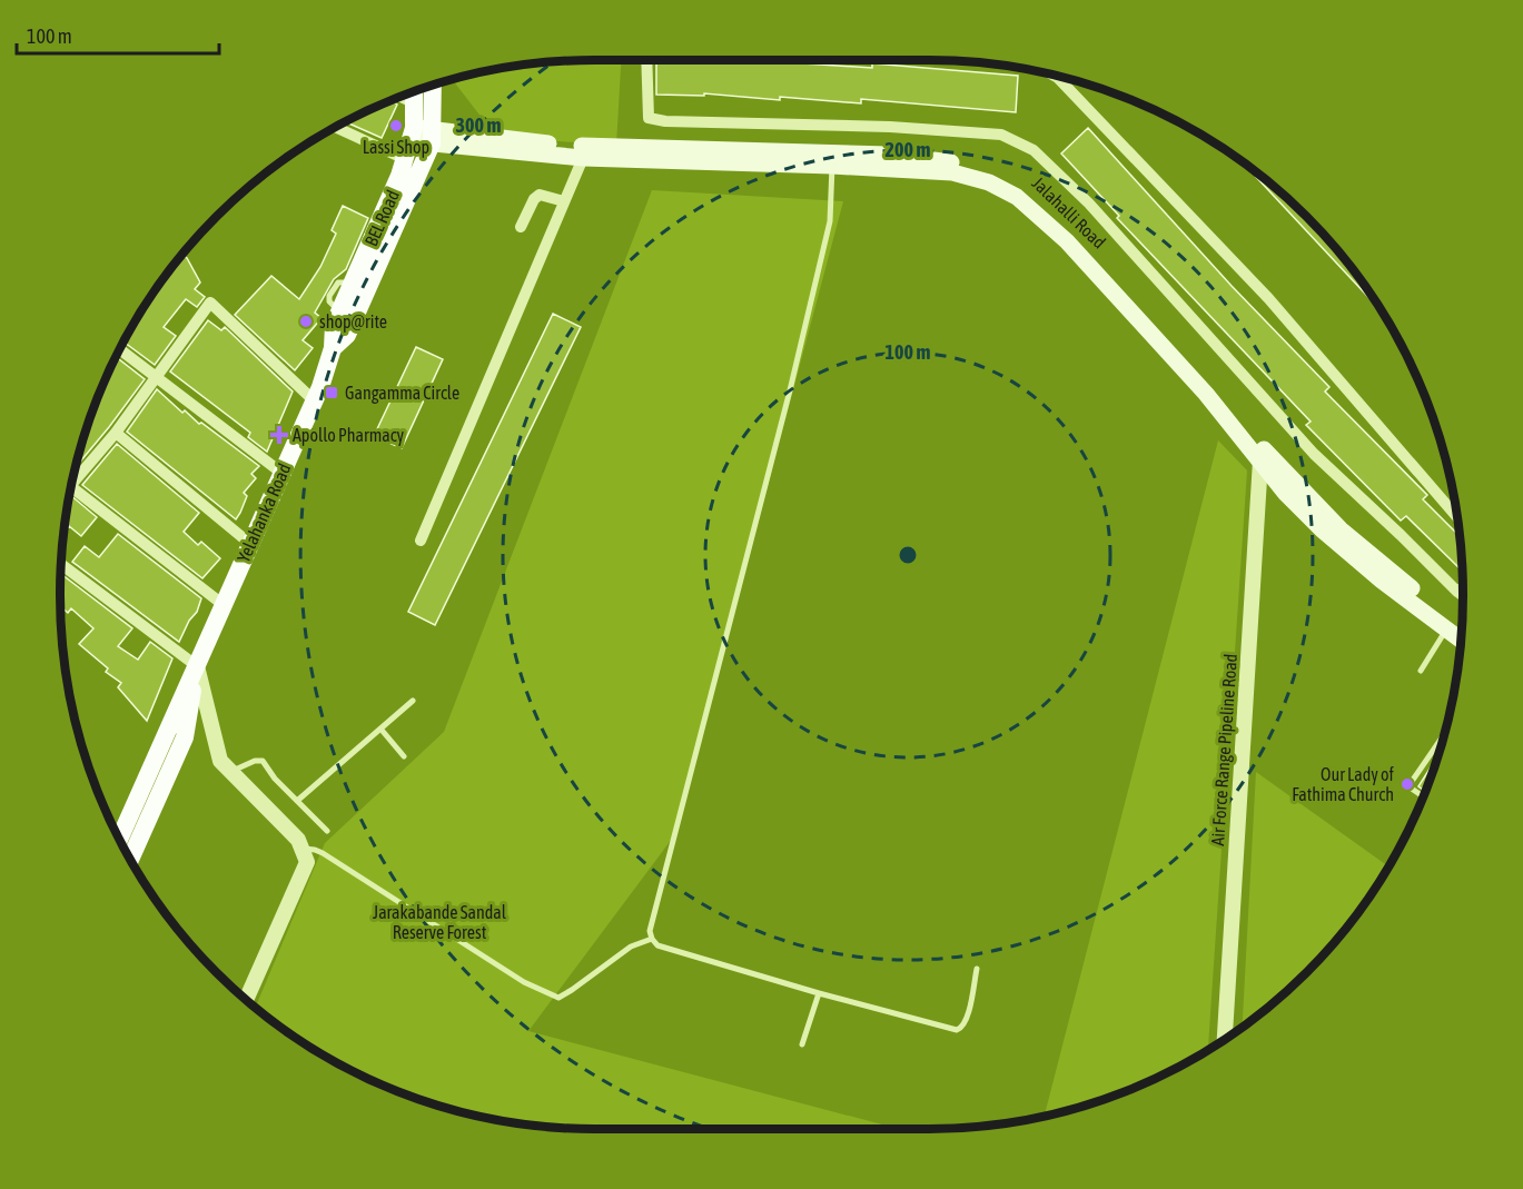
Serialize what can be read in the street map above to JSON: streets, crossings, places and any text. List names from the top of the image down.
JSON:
{
  "streets": {
    "main road": ["Jalahalli Road", "BEL Road", "Yelahanka Road"],
    "street": ["Air Force Range Pipeline Road"]
  },
  "crossings": [
    ["Jalahalli Road", "BEL Road"],
    ["Jalahalli Road", "Yelahanka Road"],
    ["Jalahalli Road", "Air Force Range Pipeline Road"],
    ["BEL Road", "Yelahanka Road"]
  ],
  "parks": ["Jarakabande Sandal Reserve Forest"],
  "places": {
    "other": ["Lassi Shop", "shop@rite", "Our Lady of Fathima Church"],
    "transit": ["Gangamma Circle"],
    "health": ["Apollo Pharmacy"]
  },
  "scale_bar": "100 m",
  "rings": ["300 m", "200 m", "100 m"]
}
